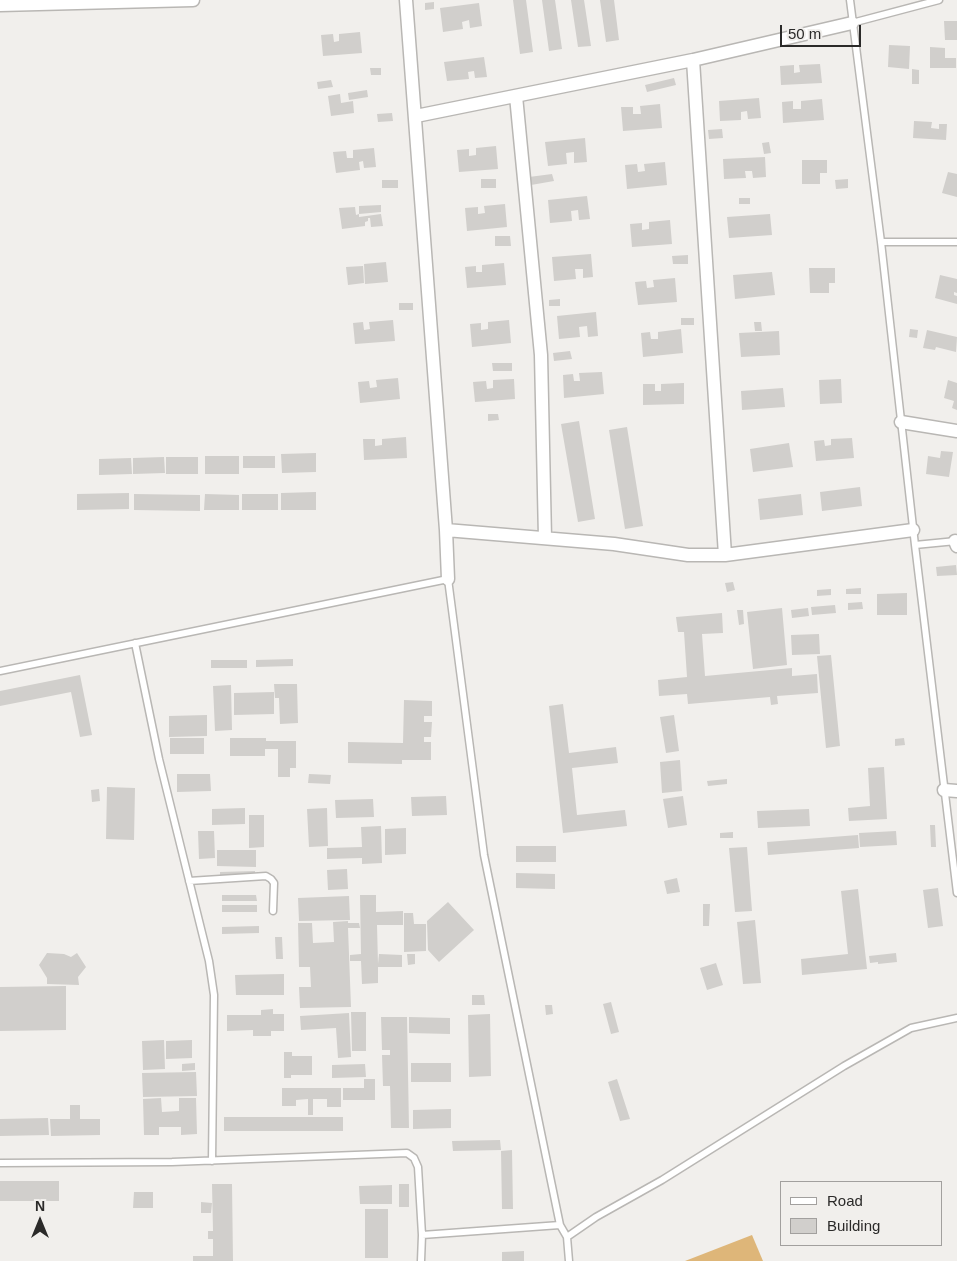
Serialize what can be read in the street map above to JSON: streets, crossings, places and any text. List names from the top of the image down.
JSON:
{
  "legend": ["Road", "Building"],
  "scale_bar": "50 m",
  "north": "top"
}
